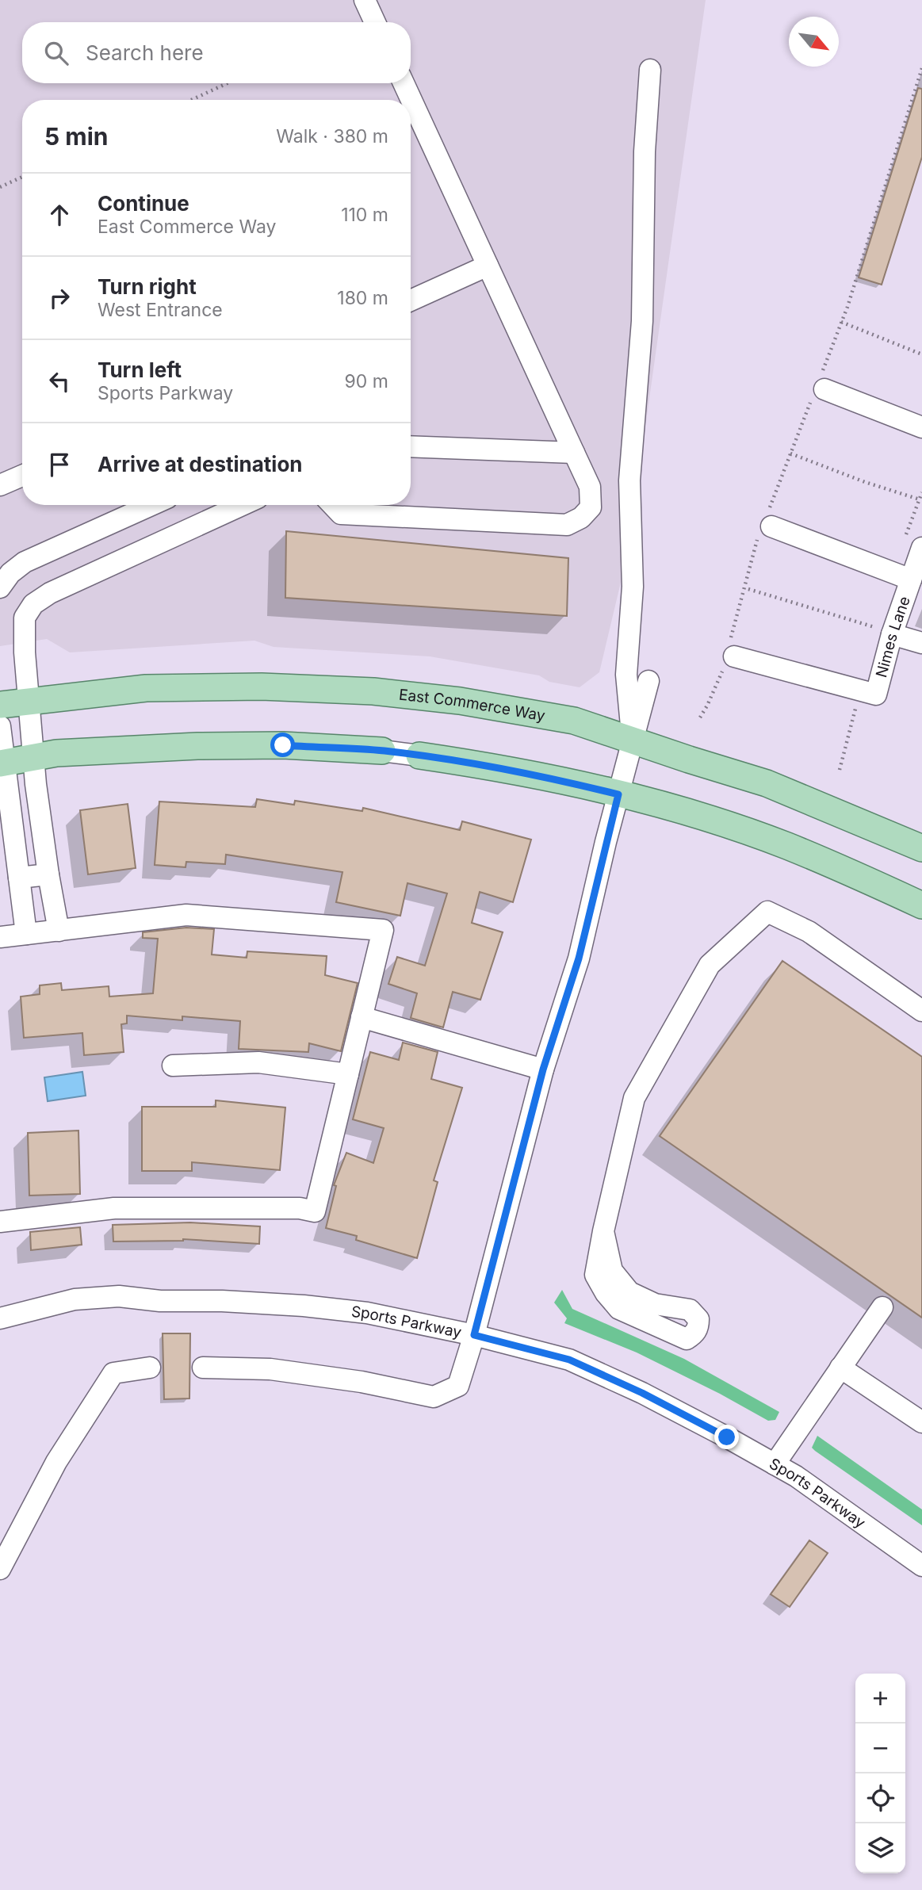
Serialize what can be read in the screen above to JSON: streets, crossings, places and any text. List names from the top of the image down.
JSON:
{
  "streets": {
    "main road": ["East Commerce Way"],
    "street": ["Nimes Lane", "Sports Parkway"]
  },
  "north": "bottom right",
  "page": {
    "search": "Search here",
    "heading": ["5 min", "Walk · 380 m"],
    "list": [
      ["Continue", "East Commerce Way", "110 m"],
      ["Turn right", "West Entrance", "180 m"],
      ["Turn left", "Sports Parkway", "90 m"],
      "Arrive at destination"
    ],
    "map_buttons": ["+", "−"]
  }
}
